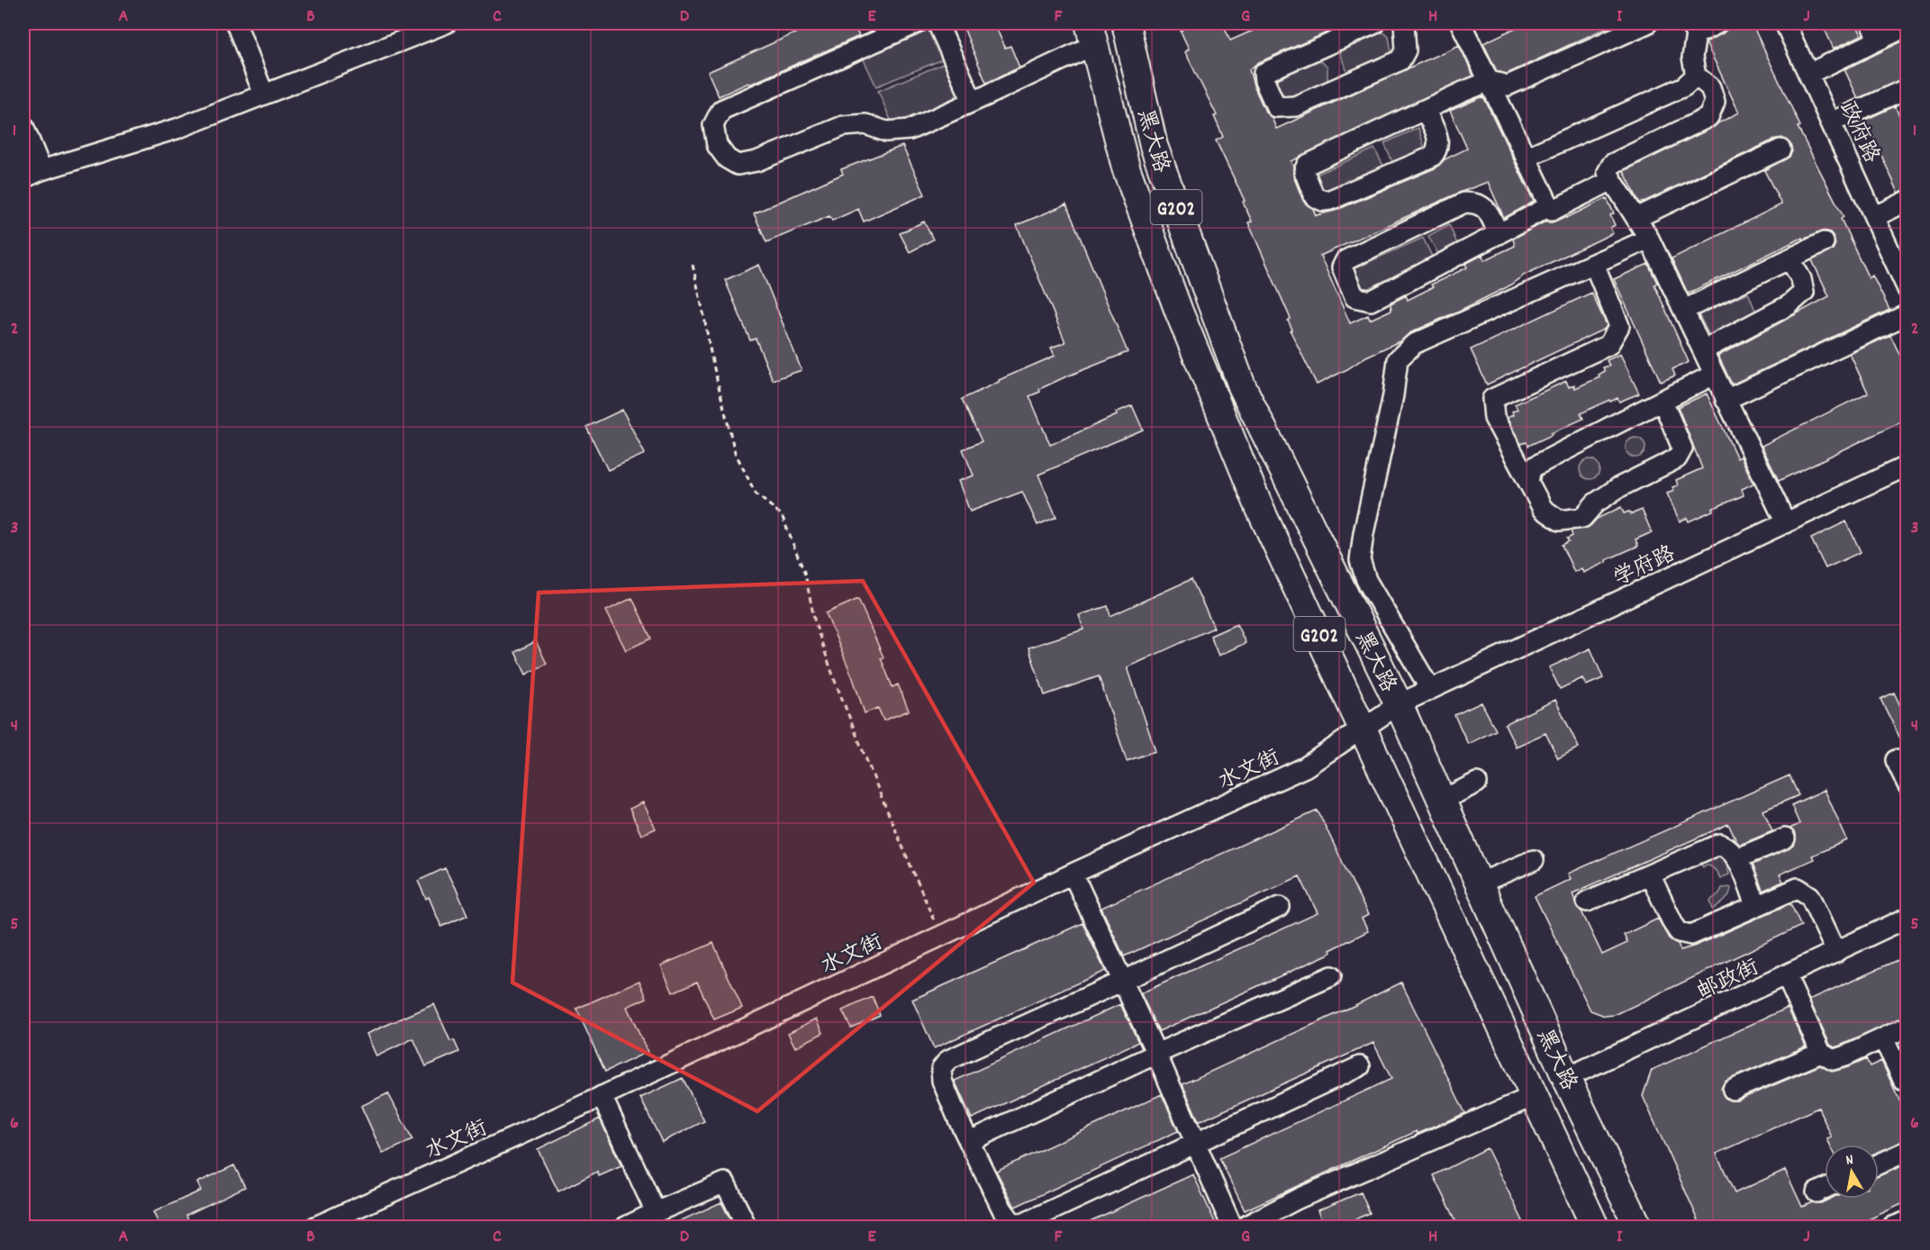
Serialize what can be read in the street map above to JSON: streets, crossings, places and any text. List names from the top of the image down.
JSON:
{
  "streets": {
    "highway": ["黑大路", "G202"],
    "street": [
      "政府路",
      "学府路",
      "水文街",
      "邮政街"
    ]
  },
  "crossings": [
    ["黑大路", "学府路"],
    ["黑大路", "水文街"],
    ["黑大路", "邮政街"],
    ["学府路", "水文街"]
  ],
  "north": "top",
  "grid": {
    "columns": [
      "A",
      "B",
      "C",
      "D",
      "E",
      "F",
      "G",
      "H",
      "I",
      "J"
    ],
    "rows": [
      "1",
      "2",
      "3",
      "4",
      "5",
      "6"
    ]
  }
}
